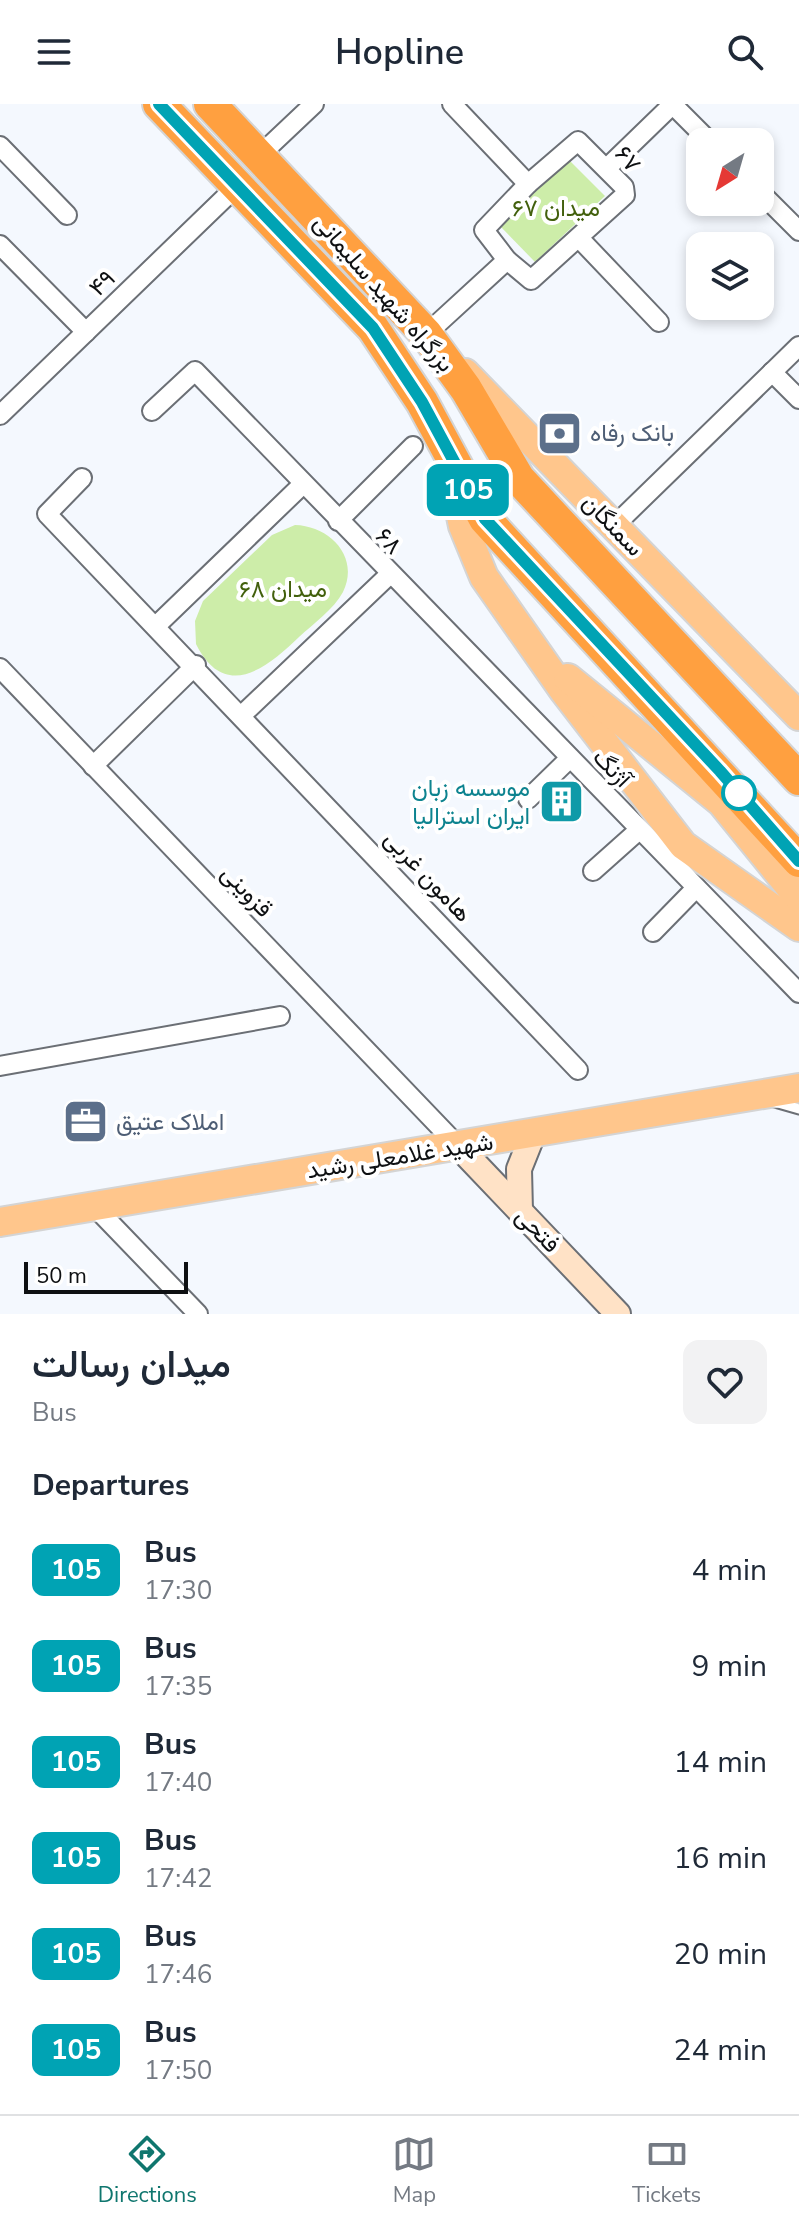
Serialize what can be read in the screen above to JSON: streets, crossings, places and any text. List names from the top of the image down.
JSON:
{
  "streets": {
    "highway": ["بزرگراه شهید سلیمانی"],
    "main road": ["سمنگان", "شهید غلامعلی رشید", "فتحی"],
    "street": [
      "۶۷",
      "۴۹",
      "۶۸",
      "آژنگ",
      "هامون غربی",
      "قزوینی"
    ]
  },
  "crossings": [
    ["۴۹", "بزرگراه شهید سلیمانی"],
    ["بزرگراه شهید سلیمانی", "سمنگان"],
    ["۶۸", "آژنگ"],
    ["۶۸", "هامون غربی"],
    ["قزوینی", "شهید غلامعلی رشید"],
    ["قزوینی", "فتحی"],
    ["شهید غلامعلی رشید", "فتحی"]
  ],
  "parks": ["میدان ۶۷", "میدان ۶۸"],
  "places": {
    "bank": ["بانک رفاه"],
    "building": ["موسسه زبان ایران استرالیا"],
    "office": ["املاک عتیق"]
  },
  "lines": ["bus line 105"],
  "scale_bar": "50 m",
  "north": "bottom left",
  "page": {
    "header": "Hopline",
    "on_map": "105",
    "scale": "50 m",
    "heading": [
      ["میدان رسالت", "Bus"],
      "Departures"
    ],
    "list": [
      {
        "mark": "105",
        "name": "Bus",
        "note": "17:30",
        "value": "4 min"
      },
      {
        "mark": "105",
        "name": "Bus",
        "note": "17:35",
        "value": "9 min"
      },
      {
        "mark": "105",
        "name": "Bus",
        "note": "17:40",
        "value": "14 min"
      },
      {
        "mark": "105",
        "name": "Bus",
        "note": "17:42",
        "value": "16 min"
      },
      {
        "mark": "105",
        "name": "Bus",
        "note": "17:46",
        "value": "20 min"
      },
      {
        "mark": "105",
        "name": "Bus",
        "note": "17:50",
        "value": "24 min"
      }
    ],
    "tabs": ["Directions", "Map", "Tickets"]
  }
}
